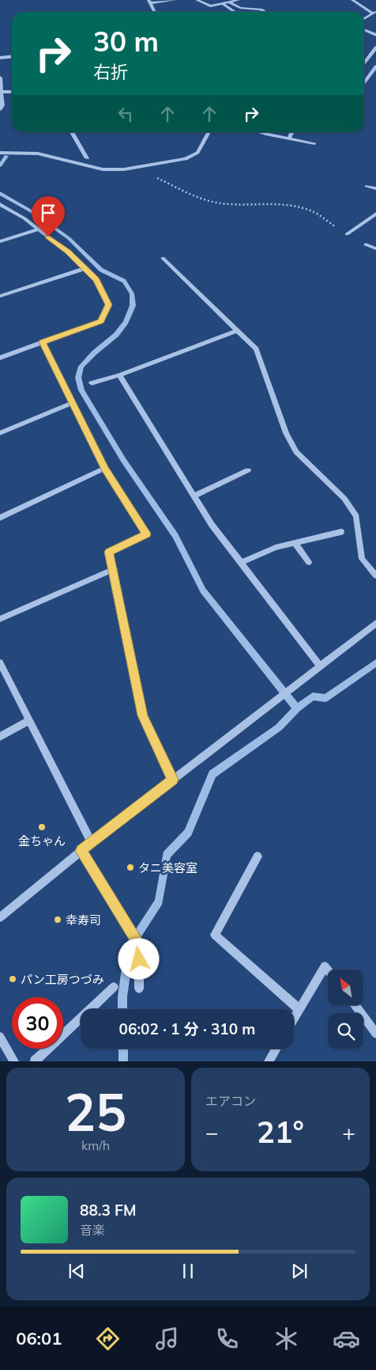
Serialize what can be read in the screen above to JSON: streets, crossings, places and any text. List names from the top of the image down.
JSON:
{
  "places": [
    "金ちゃん",
    "タニ美容室",
    "幸寿司",
    "パン工房つづみ"
  ],
  "north": "top left",
  "page": {
    "turn": ["30 m", "右折"],
    "limit": "30",
    "trip": "06:02 · 1 分 · 310 m",
    "tile": [
      ["25", "km/h"],
      "エアコン"
    ],
    "heat": ["−", "21°", "+"],
    "song": ["88.3 FM", "音楽"],
    "tabs": "06:01"
  }
}
